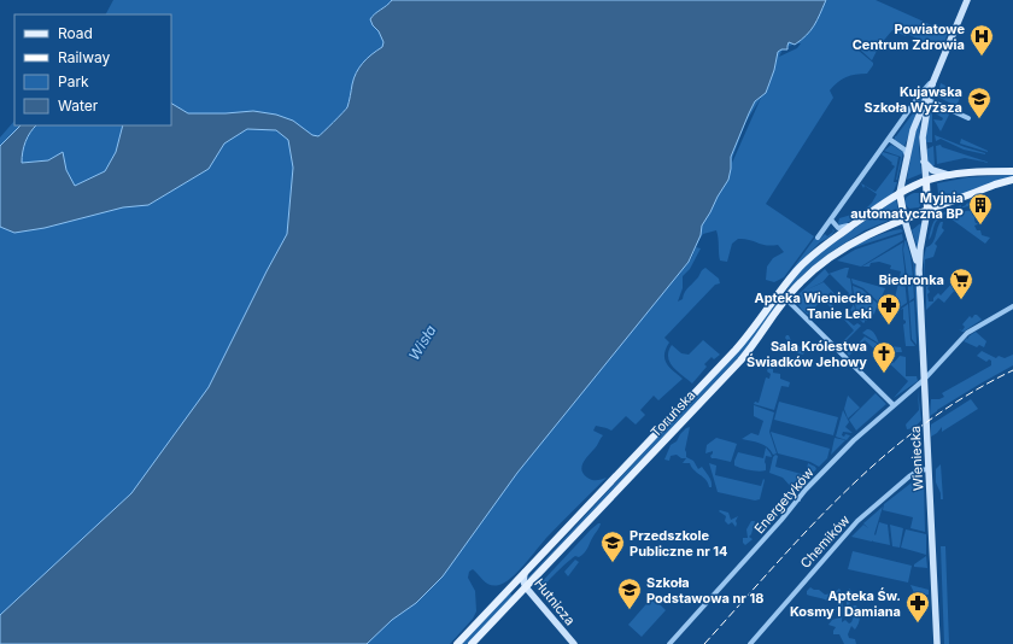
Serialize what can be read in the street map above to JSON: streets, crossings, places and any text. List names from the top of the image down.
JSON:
{
  "streets": {
    "main road": ["Toruńska"],
    "street": [
      "Wieniecka",
      "Energetyków",
      "Chemików",
      "Hutnicza"
    ]
  },
  "crossings": [
    ["Toruńska", "Wieniecka"],
    ["Toruńska", "Hutnicza"],
    ["Wieniecka", "Energetyków"],
    ["Wieniecka", "Chemików"]
  ],
  "water": ["Wisła"],
  "places": {
    "hospital": ["Powiatowe Centrum Zdrowia"],
    "school or university": ["Kujawska Szkoła Wyższa", "Przedszkole Publiczne nr 14", "Szkoła Podstawowa nr 18"],
    "building": ["Myjnia automatyczna BP"],
    "supermarket": ["Biedronka"],
    "pharmacy": ["Apteka Wieniecka Tanie Leki", "Apteka Św. Kosmy I Damiana"],
    "church": ["Sala Królestwa Świadków Jehowy"]
  },
  "legend": [
    "Road",
    "Railway",
    "Park",
    "Water"
  ]
}
